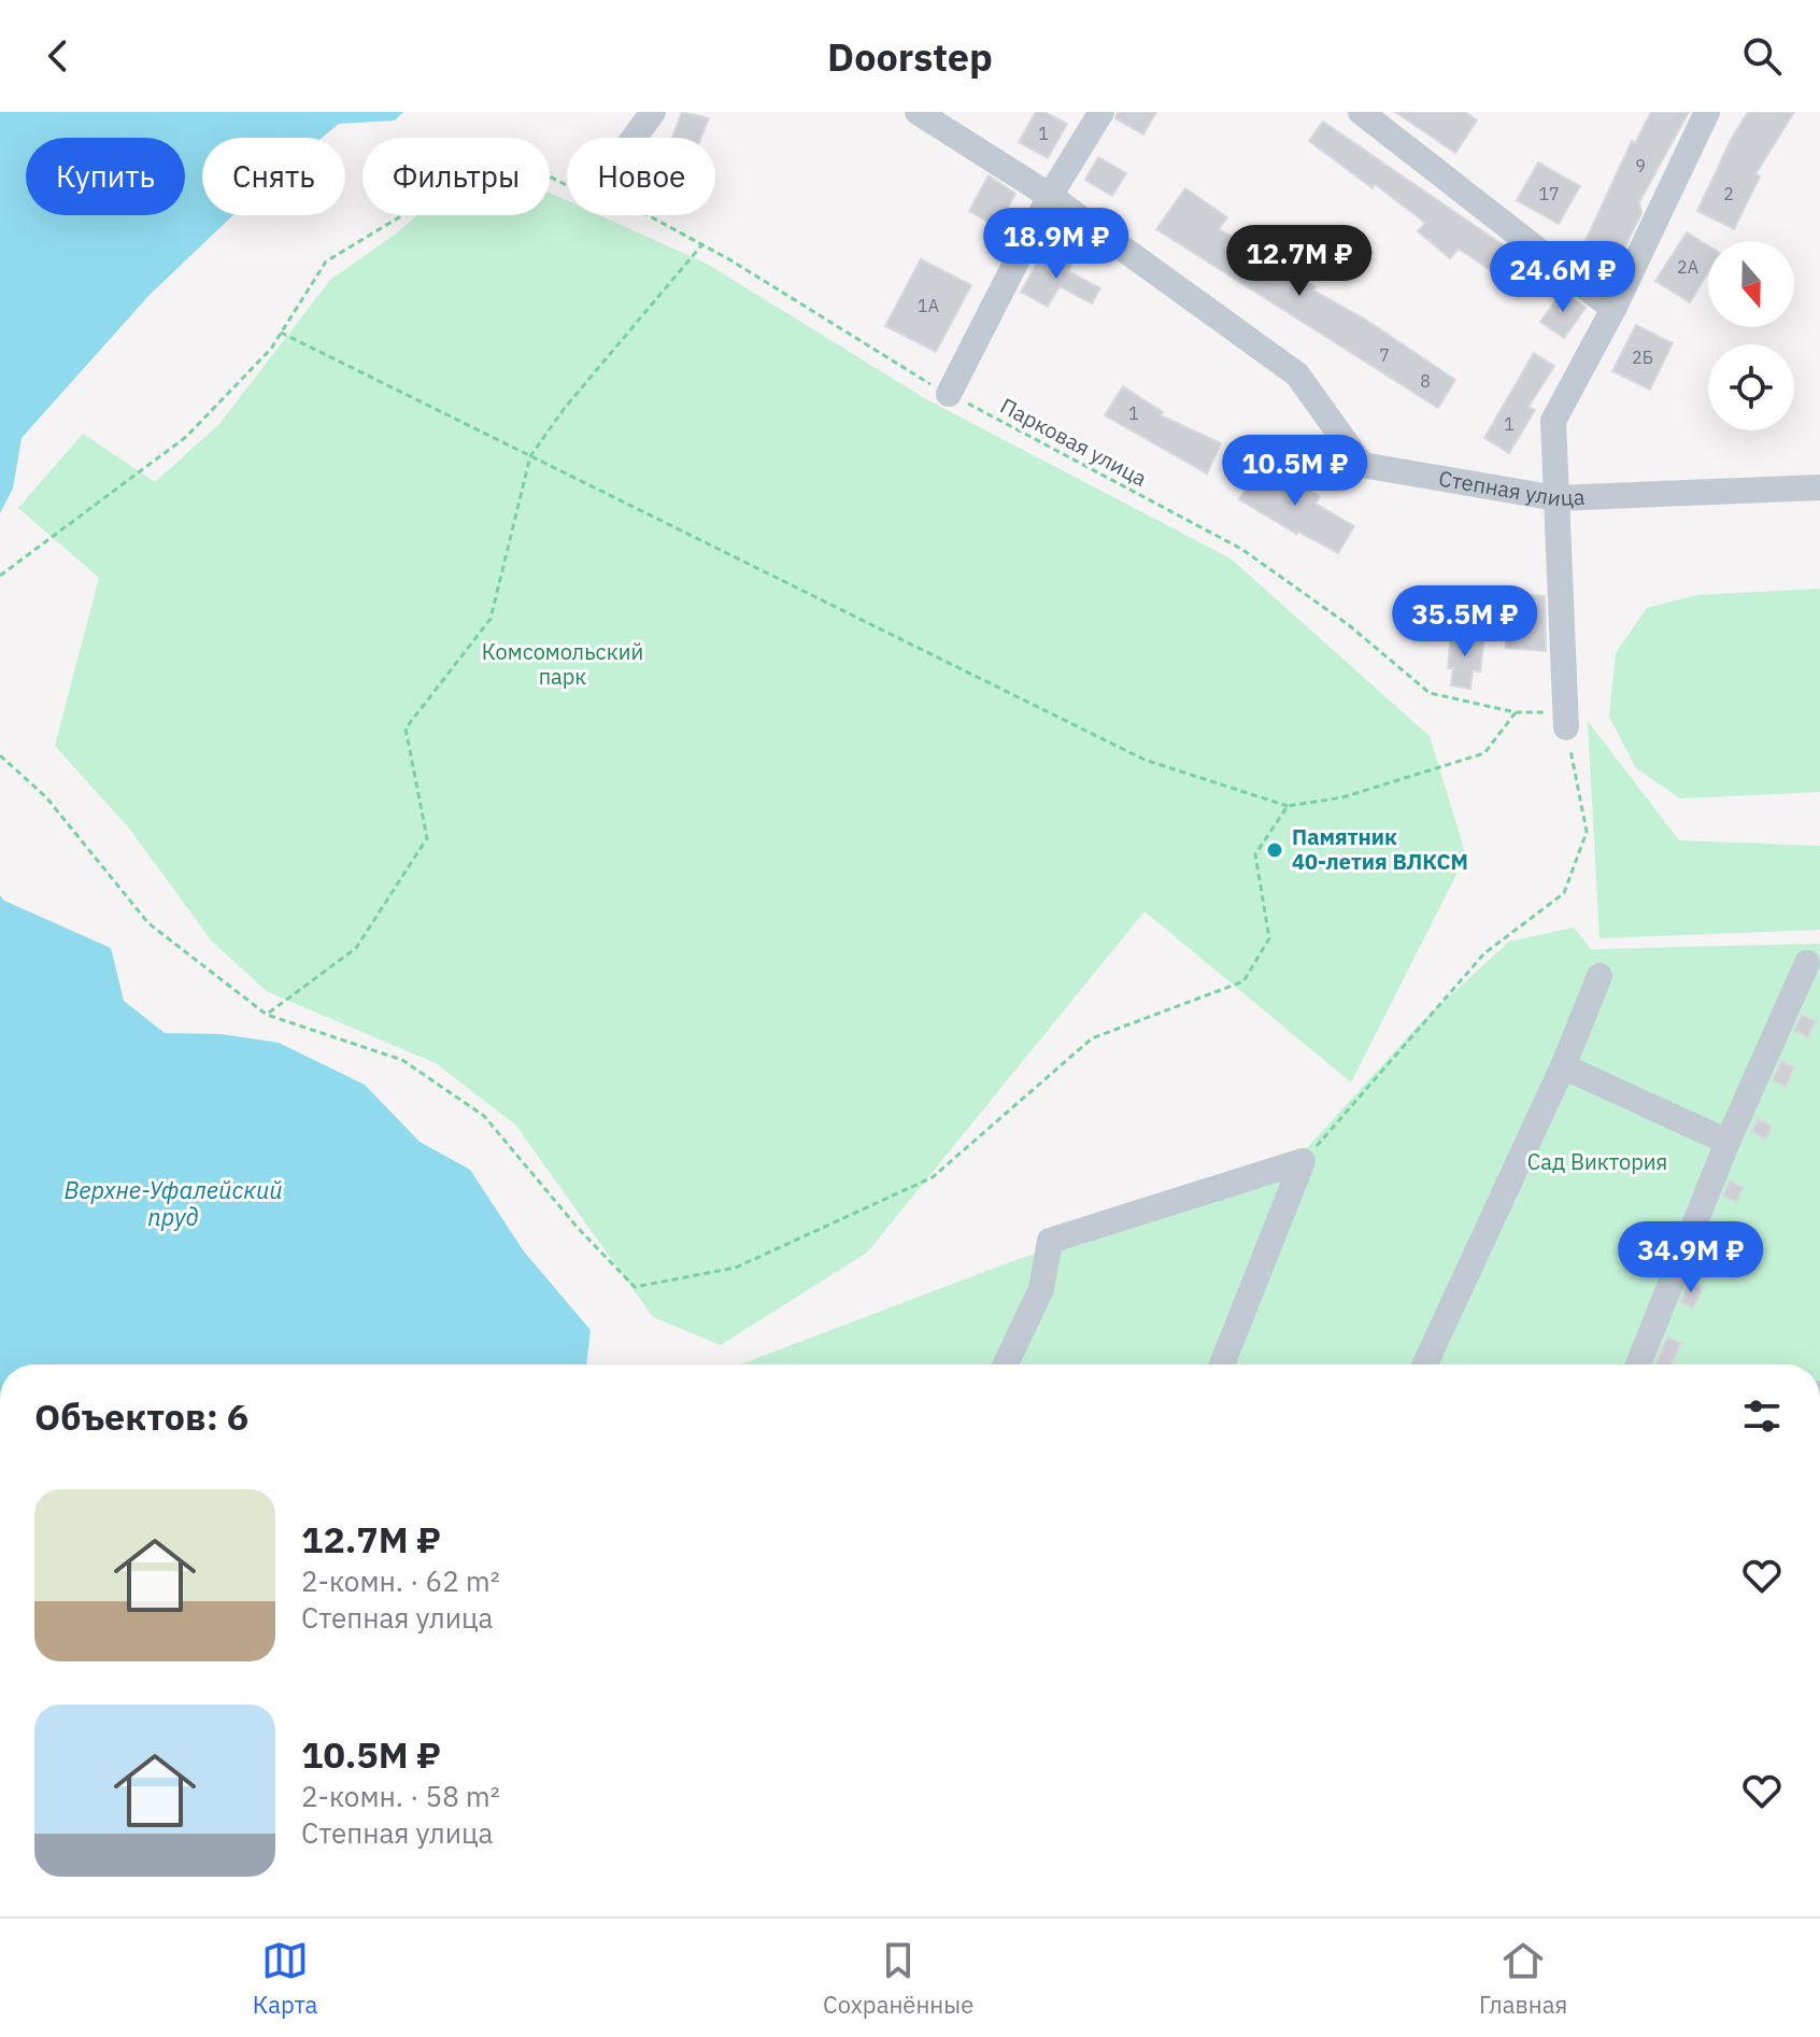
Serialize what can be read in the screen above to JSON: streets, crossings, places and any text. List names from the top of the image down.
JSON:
{
  "streets": {
    "street": ["Степная улица"],
    "path": ["Парковая улица"]
  },
  "water": ["Верхне-Уфалейский пруд"],
  "parks": ["Комсомольский парк", "Сад Виктория"],
  "places": ["Памятник 40-летия ВЛКСМ"],
  "house_numbers": [
    "1",
    "9",
    "17",
    "2",
    "2А",
    "1А",
    "7",
    "2Б",
    "8",
    "1",
    "1"
  ],
  "north": "bottom",
  "page": {
    "header": "Doorstep",
    "chip": [
      "Купить",
      "Снять",
      "Фильтры",
      "Новое"
    ],
    "price": [
      "18.9M ₽",
      "12.7M ₽",
      "24.6M ₽",
      "10.5M ₽",
      "35.5M ₽",
      "34.9M ₽"
    ],
    "heading": "Объектов: 6",
    "list": [
      {
        "name": "12.7M ₽",
        "note": "2-комн. · 62 m² · Степная улица"
      },
      {
        "name": "10.5M ₽",
        "note": "2-комн. · 58 m² · Степная улица"
      }
    ],
    "tabs": ["Карта", "Сохранённые", "Главная"]
  }
}
